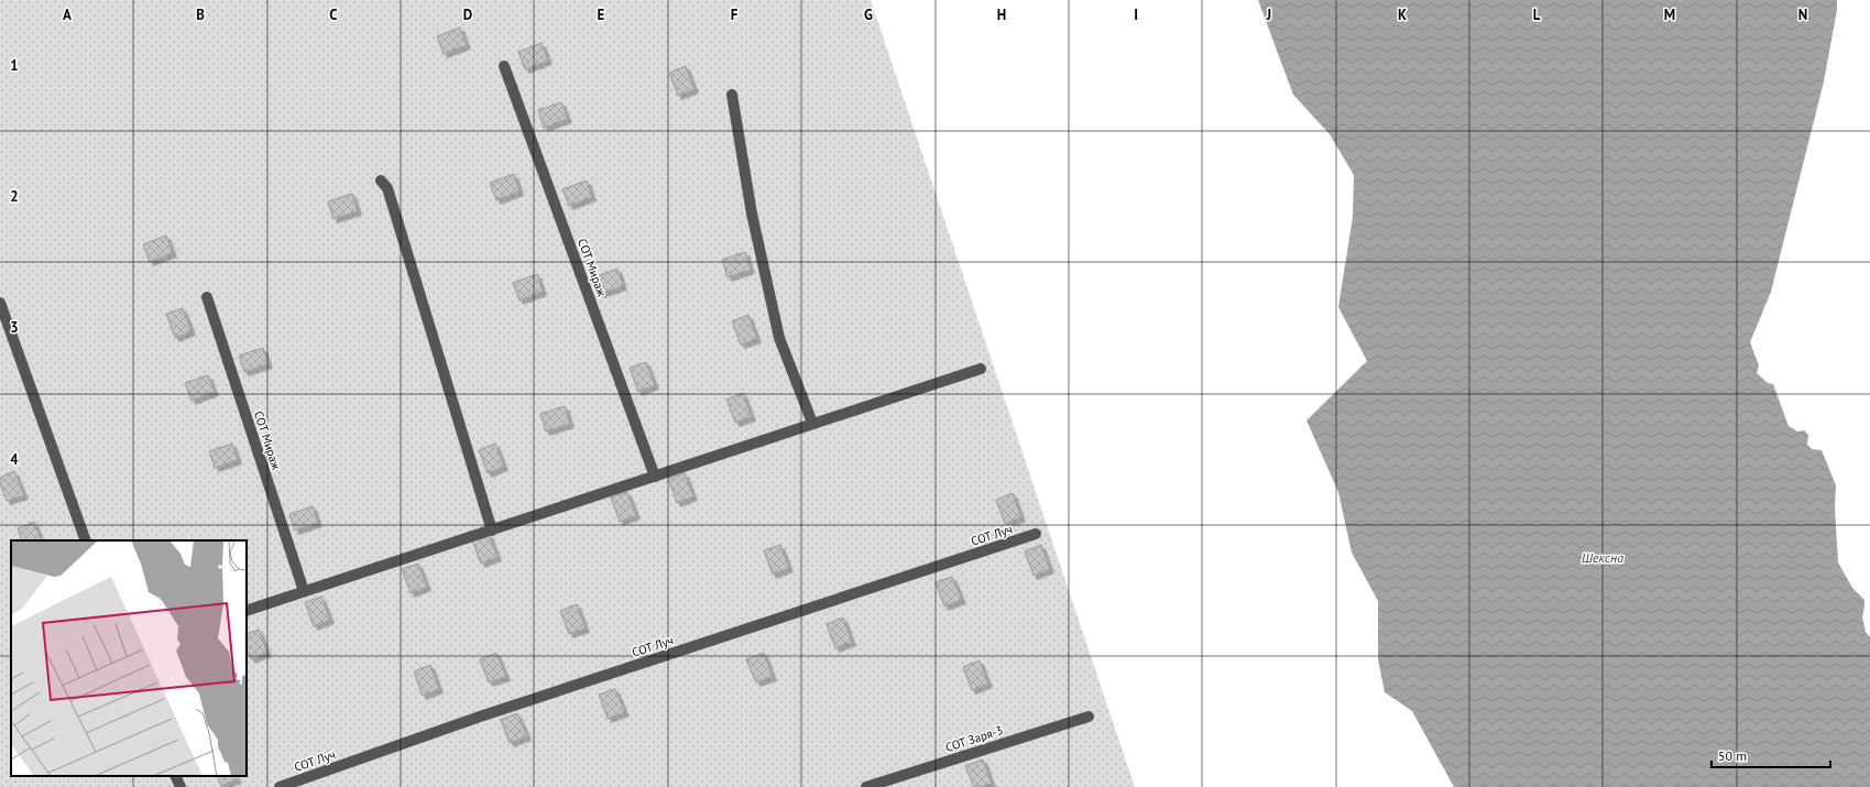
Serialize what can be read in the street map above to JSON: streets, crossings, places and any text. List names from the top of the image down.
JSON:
{
  "streets": {
    "street": ["СОТ Мираж", "СОТ Луч", "СОТ Заря-3"]
  },
  "water": ["Шексна"],
  "scale_bar": "50 m",
  "grid": {
    "columns": [
      "A",
      "B",
      "C",
      "D",
      "E",
      "F",
      "G",
      "H",
      "I",
      "J",
      "K",
      "L",
      "M",
      "N"
    ],
    "rows": [
      "1",
      "2",
      "3",
      "4"
    ]
  }
}
